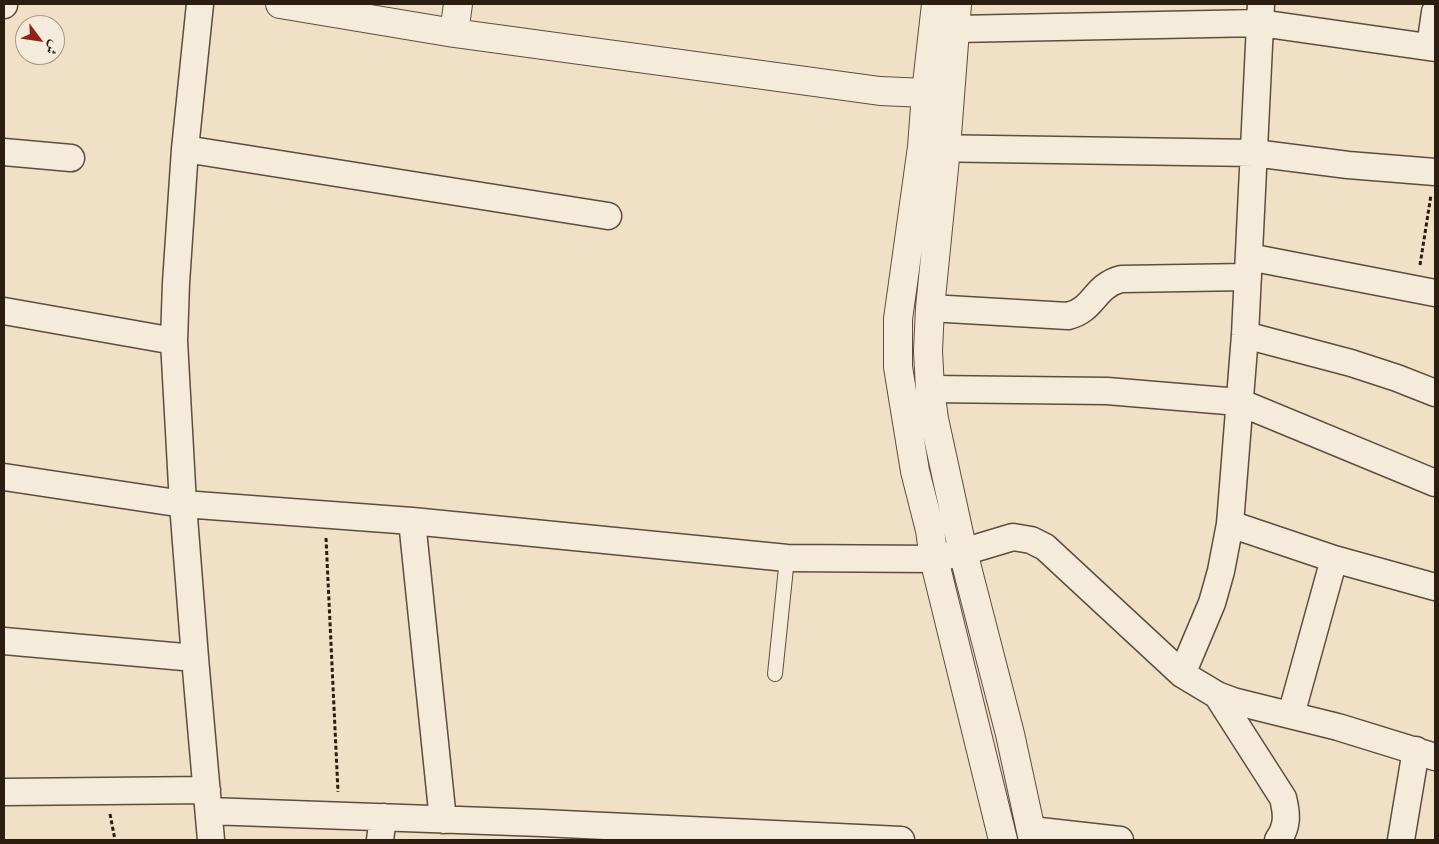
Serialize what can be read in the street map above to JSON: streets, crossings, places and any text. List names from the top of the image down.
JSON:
{
  "north": "bottom right"
}
